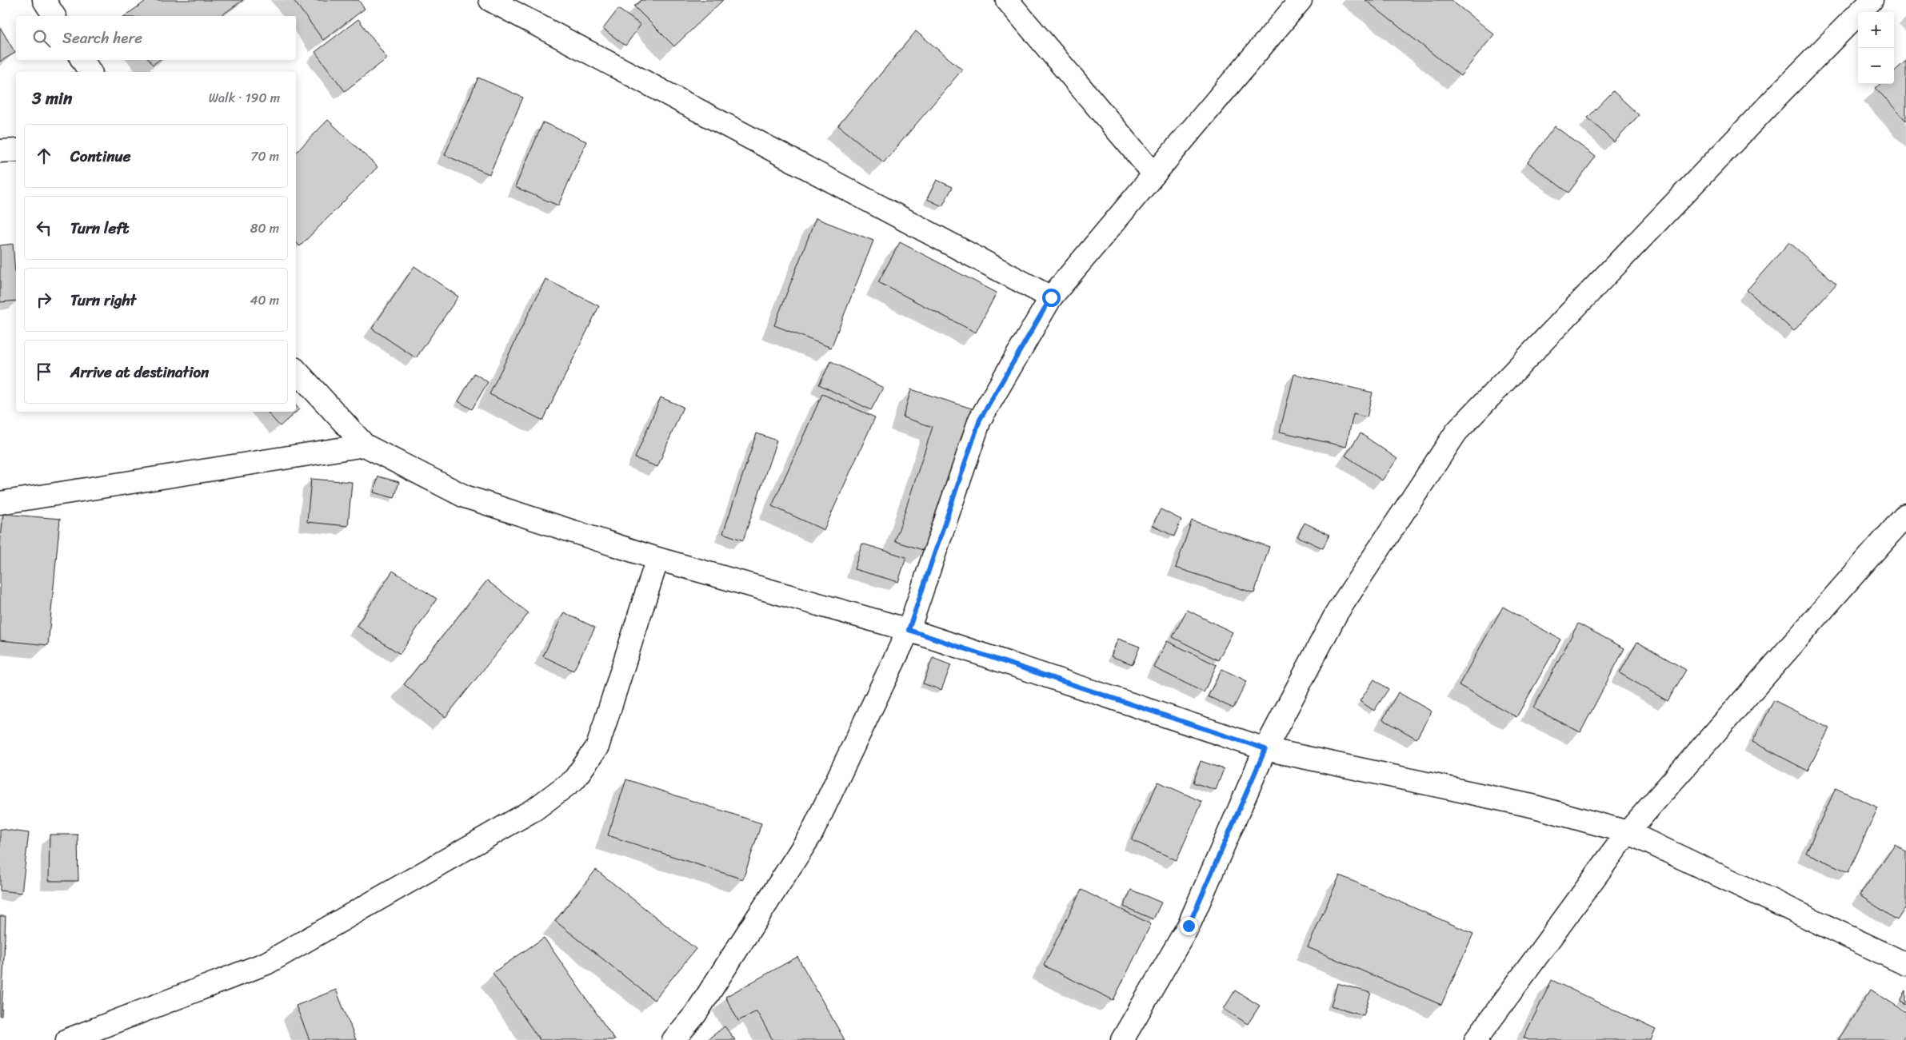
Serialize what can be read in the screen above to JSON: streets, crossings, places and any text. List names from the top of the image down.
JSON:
{
  "page": {
    "map_buttons": ["+", "−"],
    "search": "Search here",
    "heading": ["3 min", "Walk · 190 m"],
    "list": [
      ["Continue", "70 m"],
      ["Turn left", "80 m"],
      ["Turn right", "40 m"],
      "Arrive at destination"
    ]
  }
}
